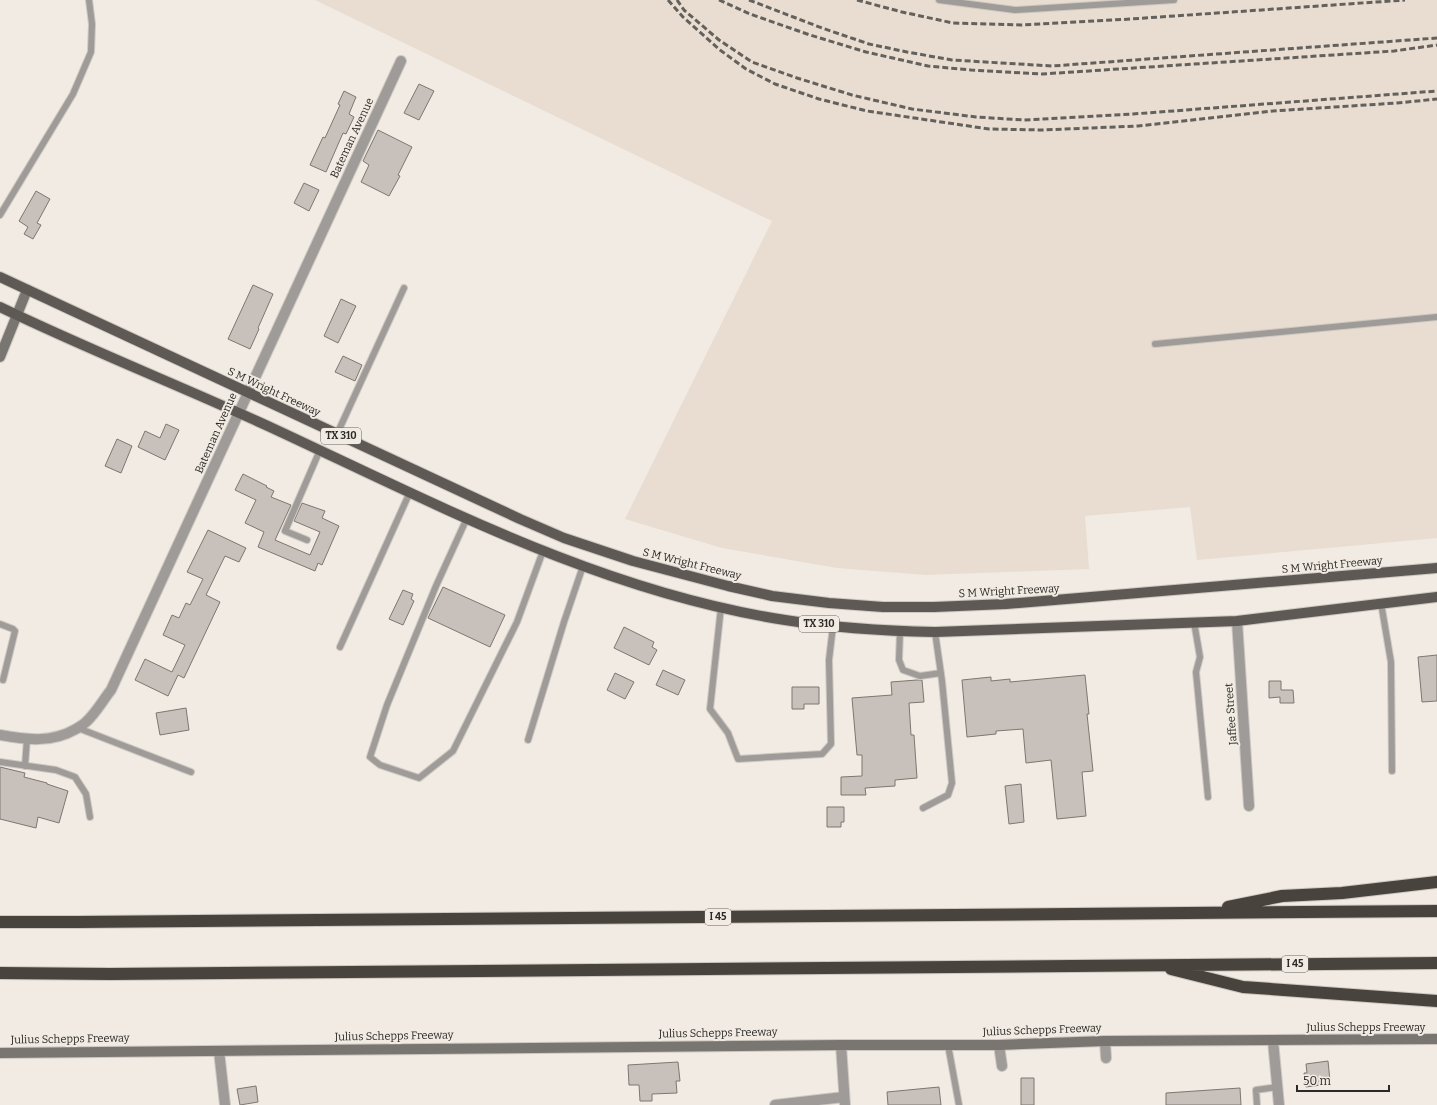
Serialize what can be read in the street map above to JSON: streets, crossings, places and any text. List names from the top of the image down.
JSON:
{
  "streets": {
    "highway": ["I 45"],
    "main road": ["S M Wright Freeway", "TX 310", "Julius Schepps Freeway"],
    "street": ["Bateman Avenue", "Jaffee Street"]
  },
  "crossings": [
    ["Bateman Avenue", "S M Wright Freeway"],
    ["Bateman Avenue", "TX 310"],
    ["TX 310", "Jaffee Street"]
  ],
  "scale_bar": "50 m"
}
